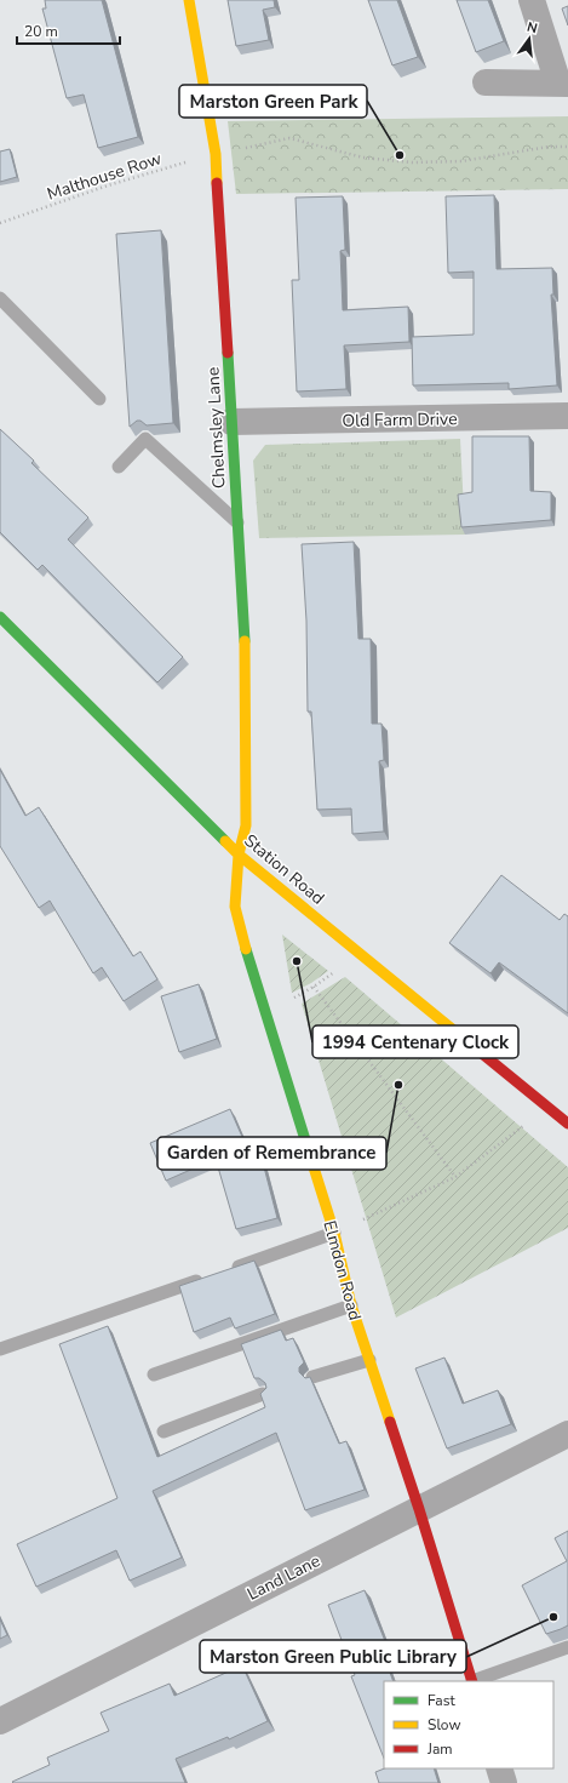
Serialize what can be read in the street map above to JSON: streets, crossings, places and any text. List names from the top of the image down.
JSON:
{
  "streets": {
    "street": [
      "Old Farm Drive",
      "Chelmsley Lane",
      "Station Road",
      "Elmdon Road",
      "Land Lane"
    ],
    "path": ["Malthouse Row"]
  },
  "crossings": [
    ["Malthouse Row", "Chelmsley Lane"],
    ["Old Farm Drive", "Chelmsley Lane"],
    ["Chelmsley Lane", "Station Road"],
    ["Chelmsley Lane", "Elmdon Road"],
    ["Station Road", "Elmdon Road"],
    ["Elmdon Road", "Land Lane"]
  ],
  "places": [
    "Marston Green Park",
    "1994 Centenary Clock",
    "Garden of Remembrance",
    "Marston Green Public Library"
  ],
  "legend": ["Fast", "Slow", "Jam"],
  "scale_bar": "20 m",
  "north": "top"
}
